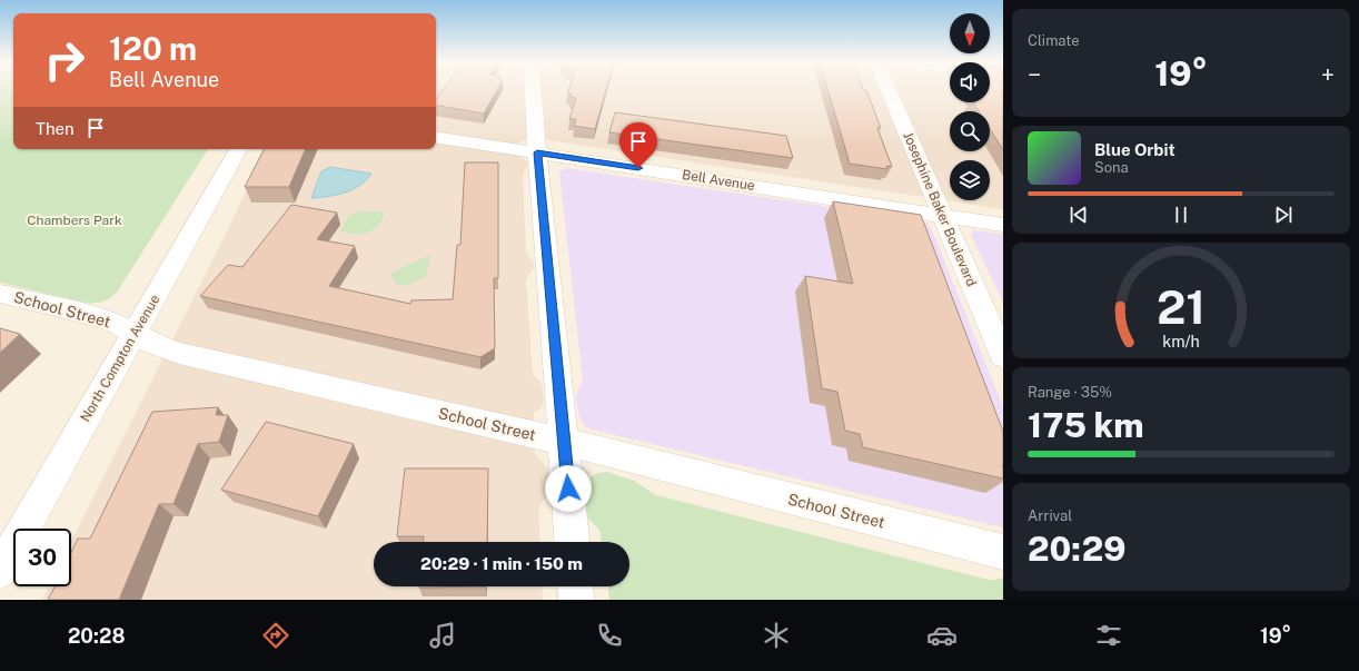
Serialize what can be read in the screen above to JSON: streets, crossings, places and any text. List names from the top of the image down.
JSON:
{
  "streets": {
    "street": [
      "Bell Avenue",
      "Josephine Baker Boulevard",
      "School Street",
      "North Compton Avenue"
    ]
  },
  "crossings": [
    ["Bell Avenue", "Josephine Baker Boulevard"],
    ["School Street", "North Compton Avenue"]
  ],
  "parks": ["Chambers Park"],
  "north": "bottom",
  "page": {
    "tile": [
      "Climate",
      ["Range · 35%", "175 km"],
      ["Arrival", "20:29"]
    ],
    "turn": ["120 m", "Bell Avenue"],
    "heat": ["−", "19°", "+"],
    "then": "Then",
    "song": ["Blue Orbit", "Sona"],
    "limit": "30",
    "trip": "20:29 · 1 min · 150 m",
    "tabs": ["20:28", "19°"],
    "gauge": ["21", "km/h"]
  }
}
